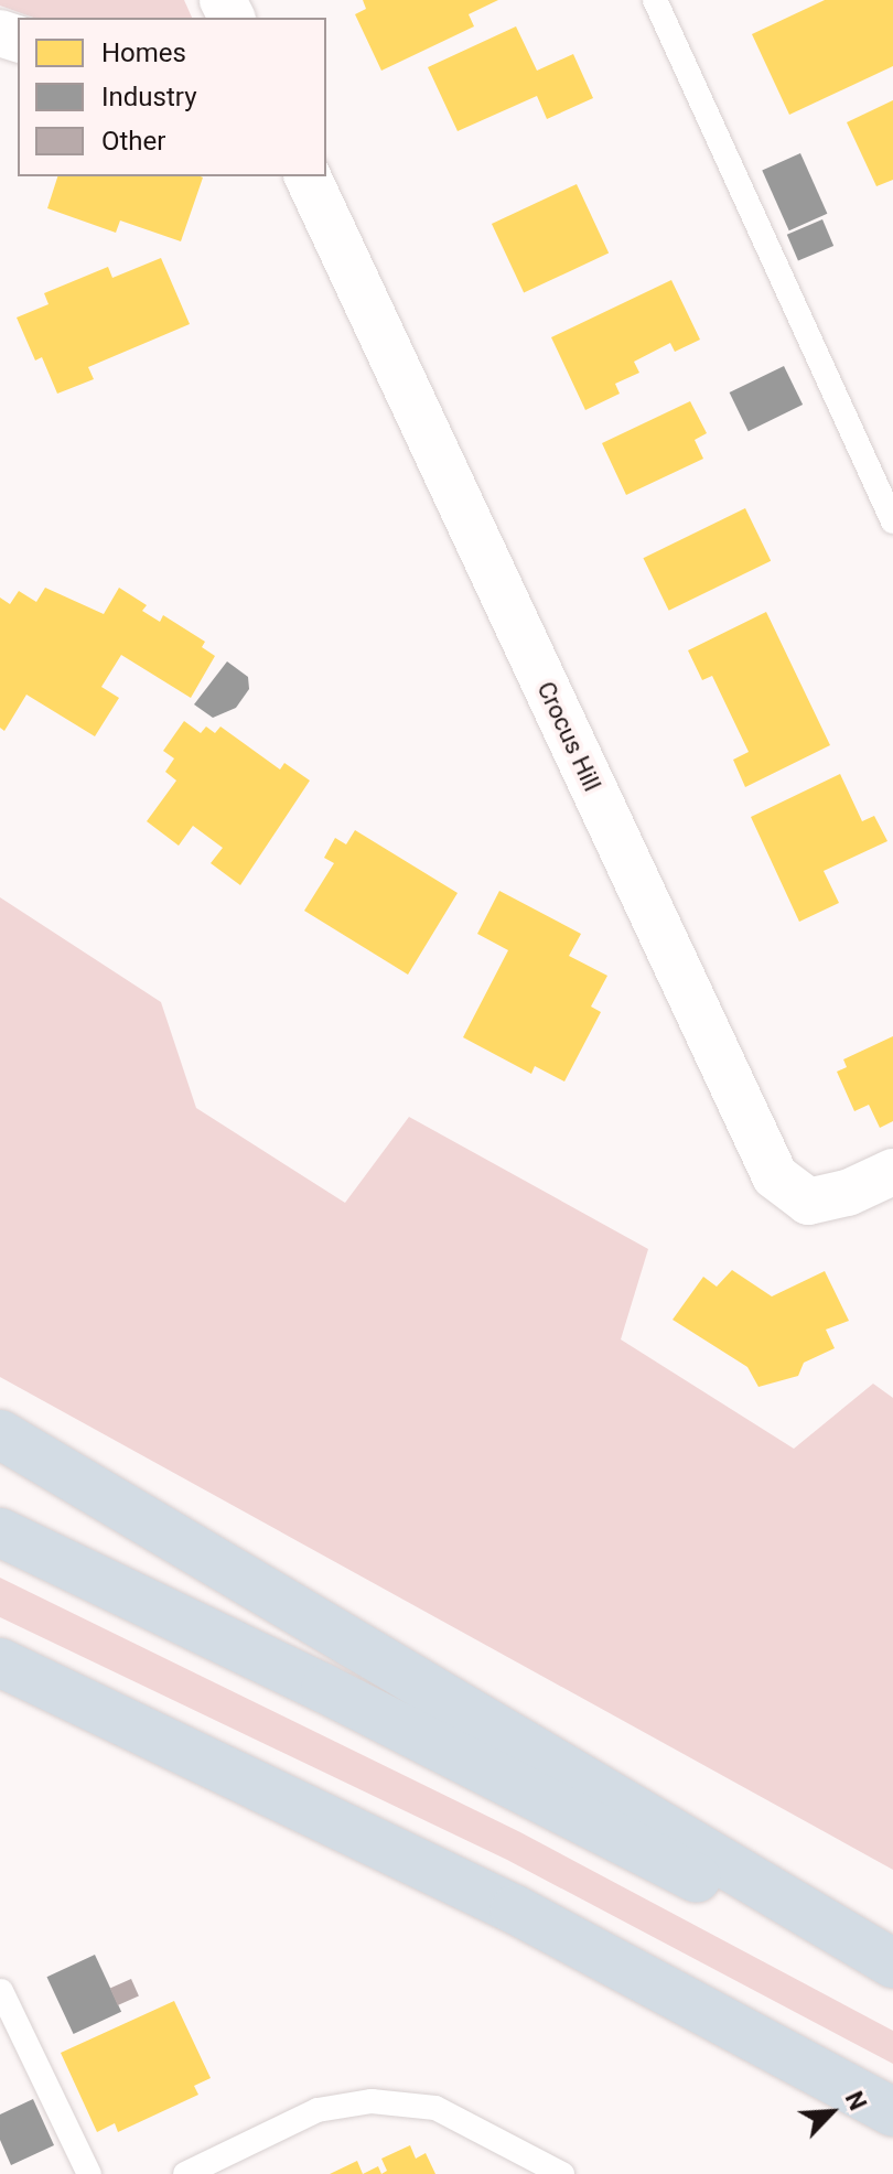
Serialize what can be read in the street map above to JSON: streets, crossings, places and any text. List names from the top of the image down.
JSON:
{
  "streets": {
    "street": ["Crocus Hill"]
  },
  "legend": ["Homes", "Industry", "Other"],
  "north": "top right"
}
